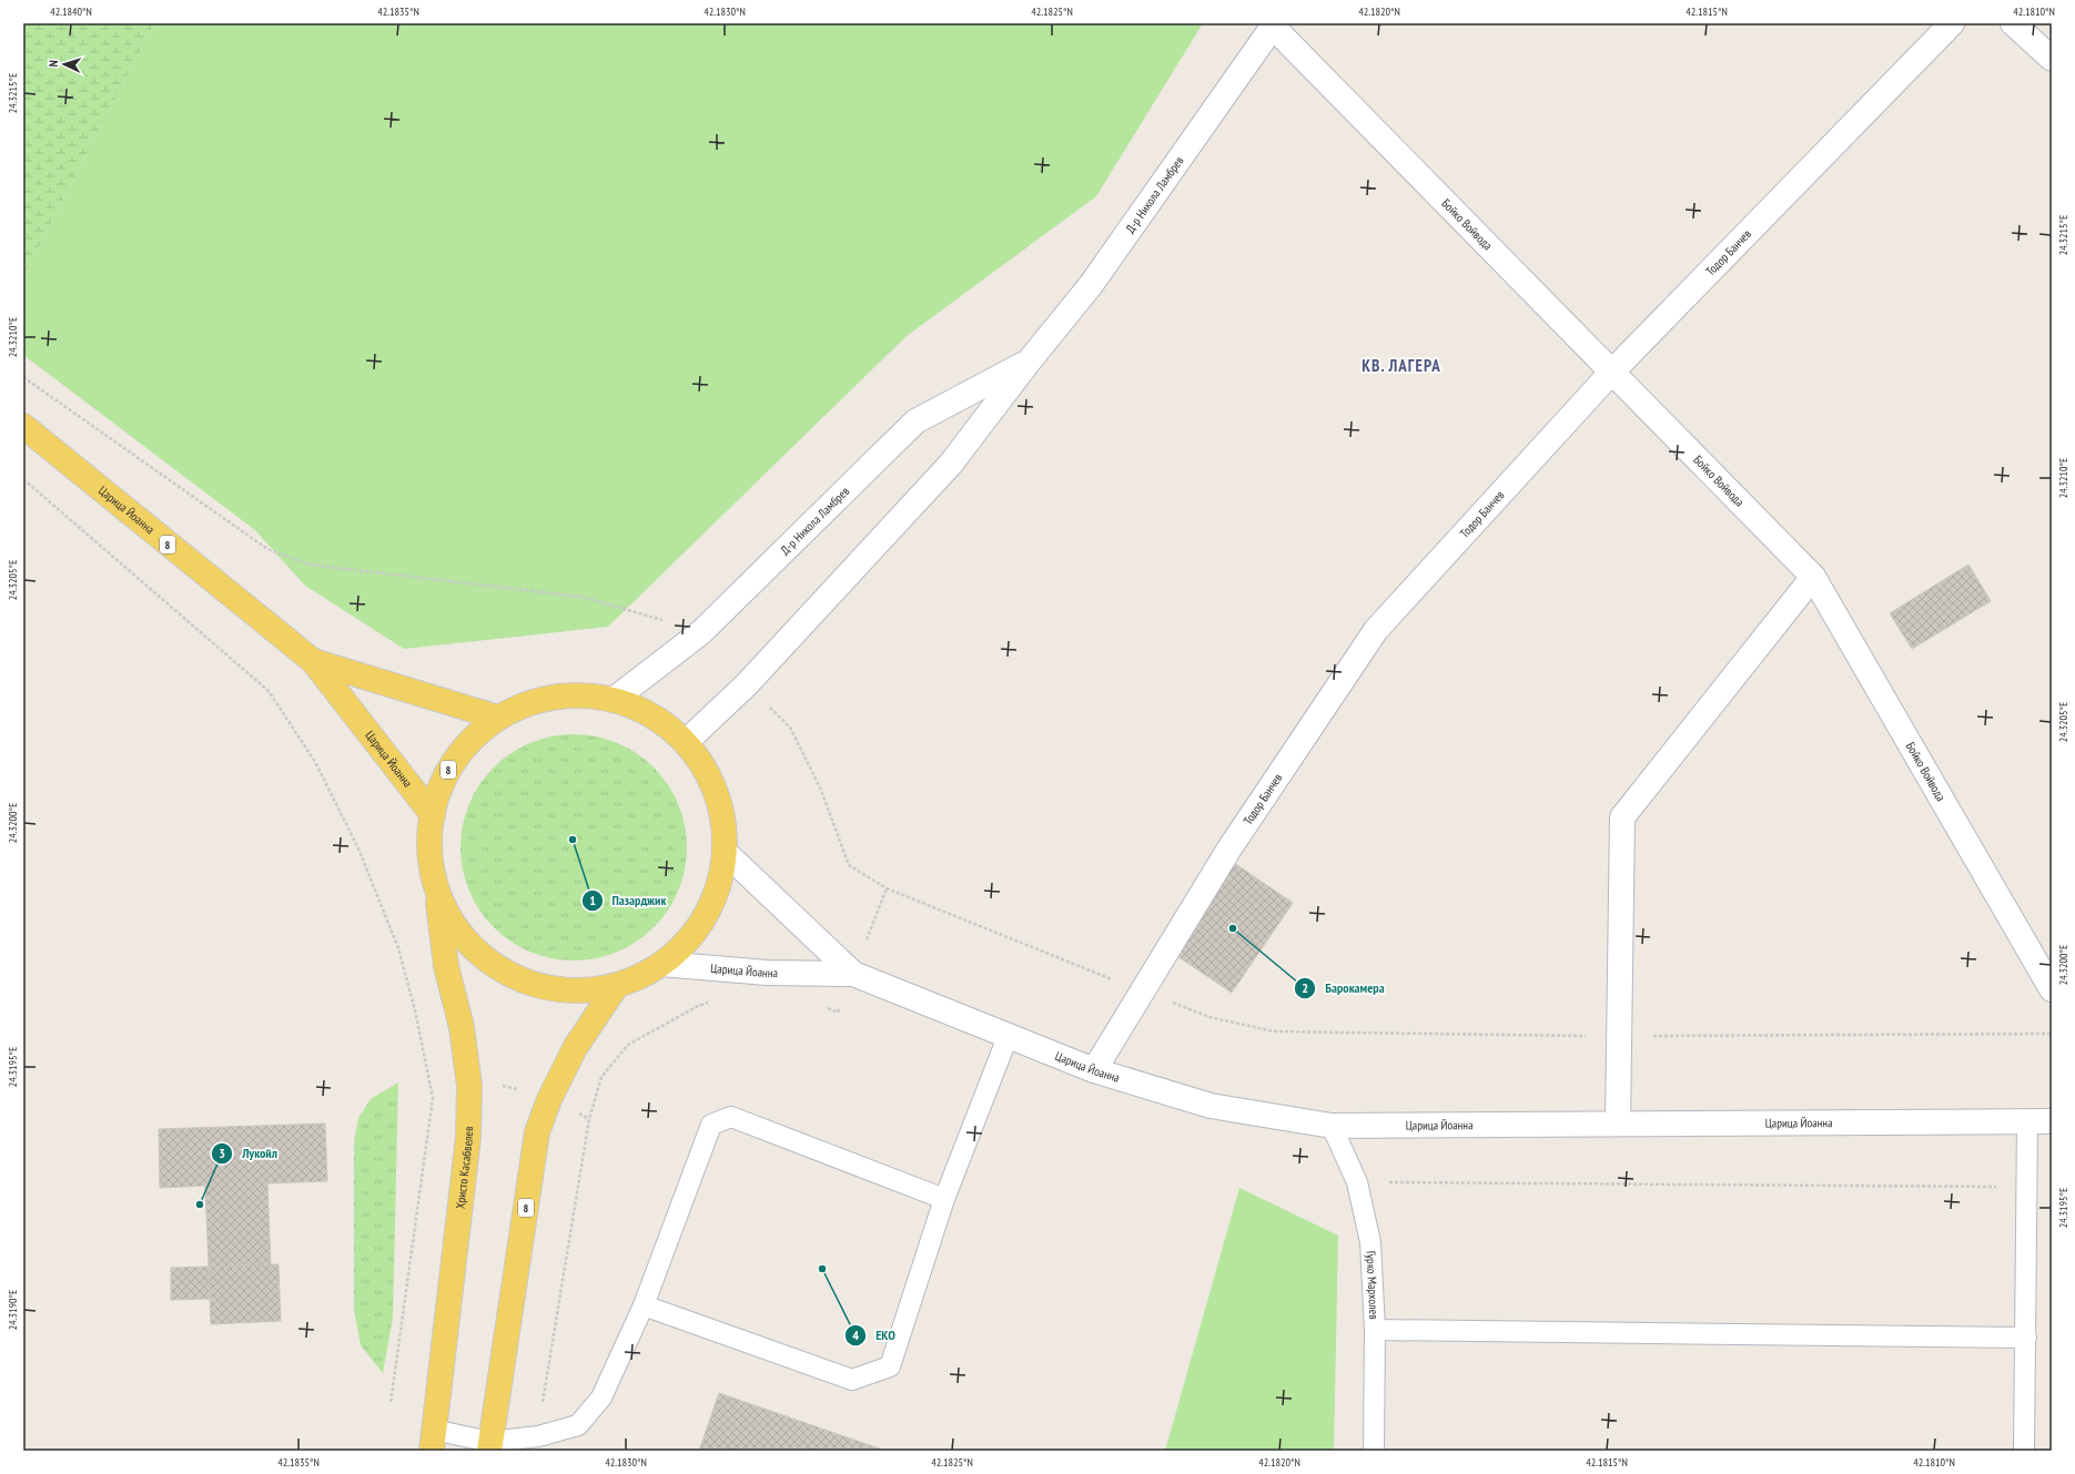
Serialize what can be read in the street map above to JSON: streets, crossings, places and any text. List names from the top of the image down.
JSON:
{
  "streets": {
    "main road": ["Царица Йоанна", "8", "Христо Касабвелев"],
    "street": ["Д-р Никола Ламбрев", "Бойко Войвода", "Тодор Банчев"],
    "lane": ["Гурко Мархолев"]
  },
  "crossings": [
    ["Д-р Никола Ламбрев", "Бойко Войвода"],
    ["Д-р Никола Ламбрев", "8"],
    ["Бойко Войвода", "Тодор Банчев"],
    ["Тодор Банчев", "Царица Йоанна"],
    ["Царица Йоанна", "8"],
    ["Царица Йоанна", "Гурко Мархолев"],
    ["8", "Христо Касабвелев"]
  ],
  "districts": ["КВ. ЛАГЕРА"],
  "places": [
    "Пазарджик",
    "Барокамера",
    "Лукойл",
    "EKO"
  ],
  "north": "left",
  "coordinates": [
    "42.1840°N",
    "42.1835°N",
    "42.1830°N",
    "42.1825°N",
    "42.1820°N",
    "42.1815°N",
    "42.1810°N",
    "24.3215°E",
    "24.3210°E",
    "24.3205°E",
    "24.3200°E",
    "24.3195°E",
    "24.3190°E"
  ]
}
